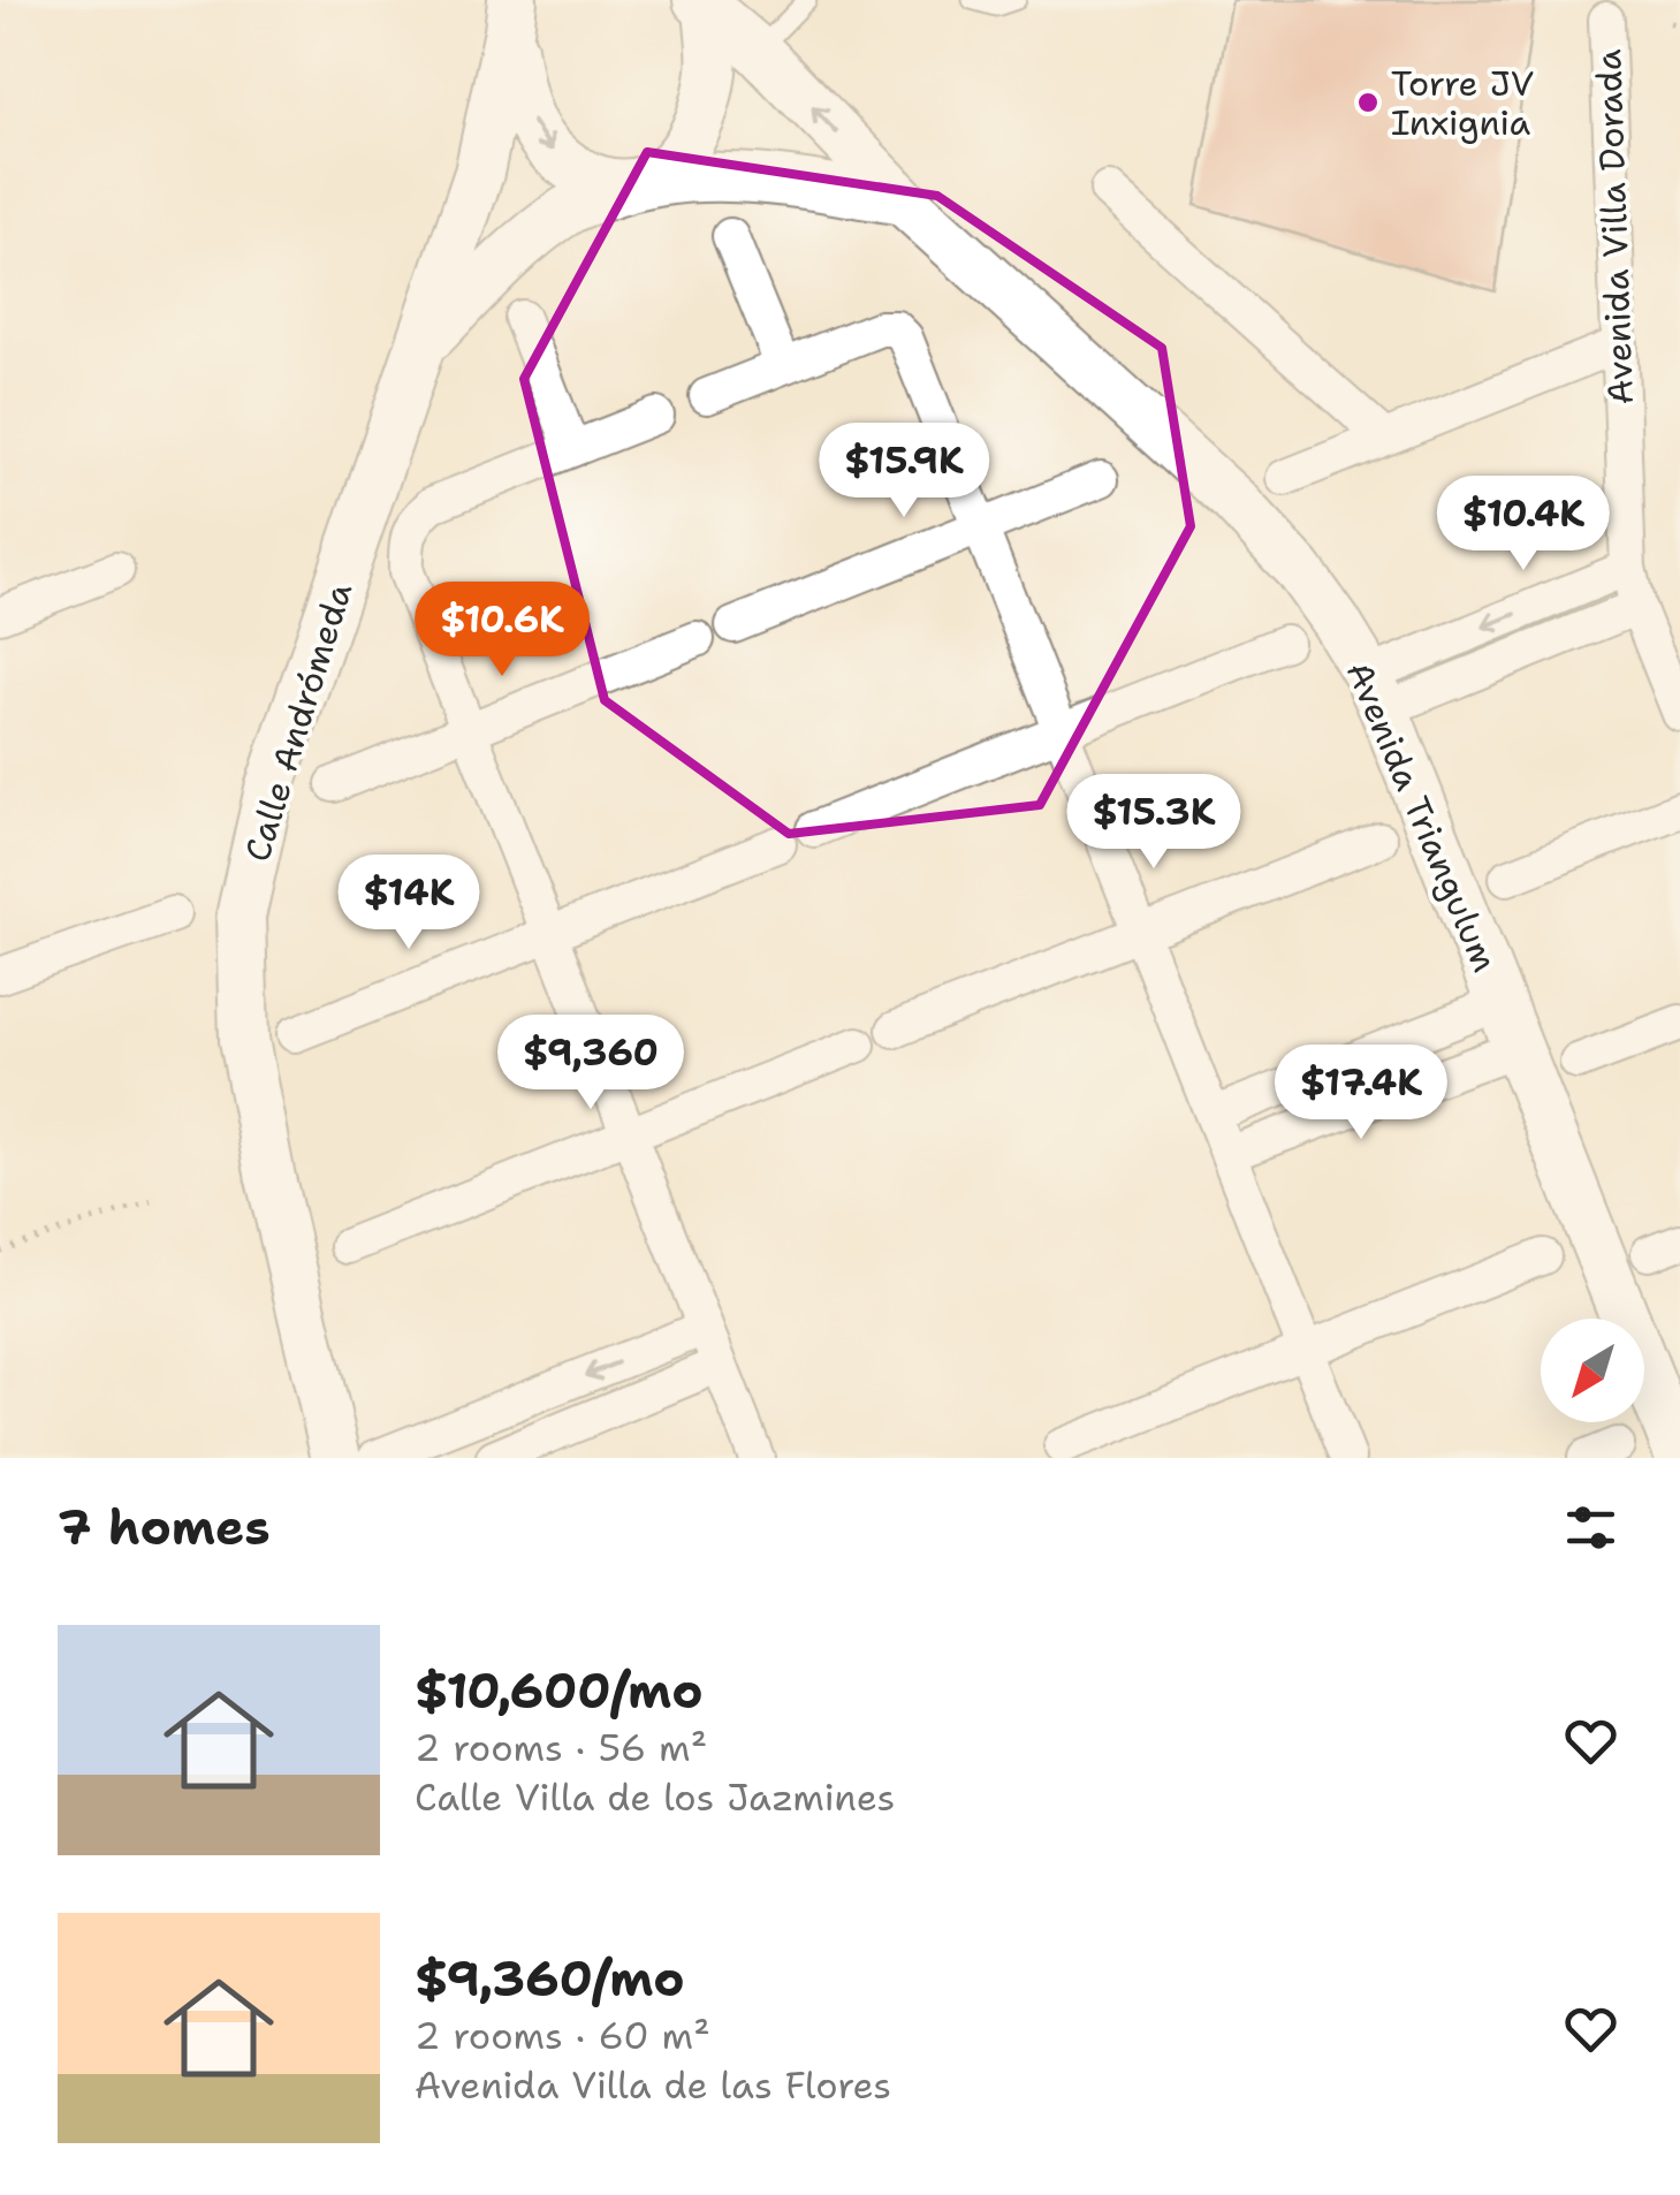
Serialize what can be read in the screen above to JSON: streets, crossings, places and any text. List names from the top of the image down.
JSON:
{
  "streets": {
    "main road": ["Calle Andrómeda", "Avenida Triangulum"],
    "street": ["Avenida Villa Dorada"]
  },
  "places": ["Torre JV Inxignia"],
  "north": "bottom left",
  "page": {
    "price": [
      "$15.9K",
      "$10.4K",
      "$10.6K",
      "$15.3K",
      "$14K",
      "$9,360",
      "$17.4K"
    ],
    "heading": "7 homes",
    "list": [
      {
        "name": "$10,600/mo",
        "note": "2 rooms · 56 m² · Calle Villa de los Jazmines"
      },
      {
        "name": "$9,360/mo",
        "note": "2 rooms · 60 m² · Avenida Villa de las Flores"
      }
    ]
  }
}
